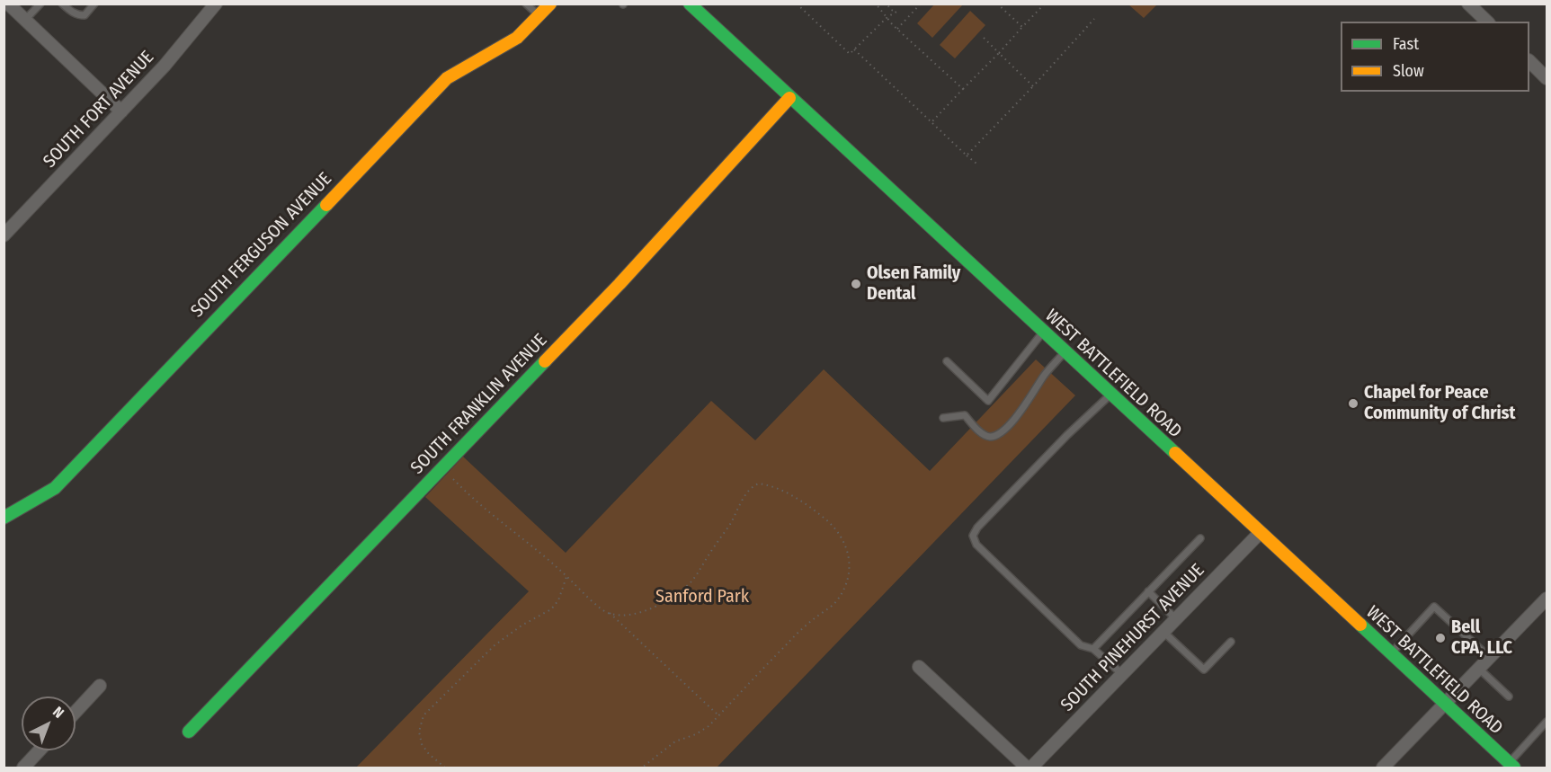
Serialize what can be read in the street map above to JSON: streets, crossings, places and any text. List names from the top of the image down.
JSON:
{
  "streets": {
    "street": [
      "SOUTH FORT AVENUE",
      "SOUTH FERGUSON AVENUE",
      "WEST BATTLEFIELD ROAD",
      "SOUTH FRANKLIN AVENUE",
      "SOUTH PINEHURST AVENUE"
    ]
  },
  "crossings": [
    ["WEST BATTLEFIELD ROAD", "SOUTH FRANKLIN AVENUE"],
    ["WEST BATTLEFIELD ROAD", "SOUTH PINEHURST AVENUE"]
  ],
  "parks": ["Sanford Park"],
  "places": ["Olsen Family Dental", "Chapel for Peace Community of Christ", "Bell CPA, LLC"],
  "legend": ["Fast", "Slow"],
  "north": "top right"
}
